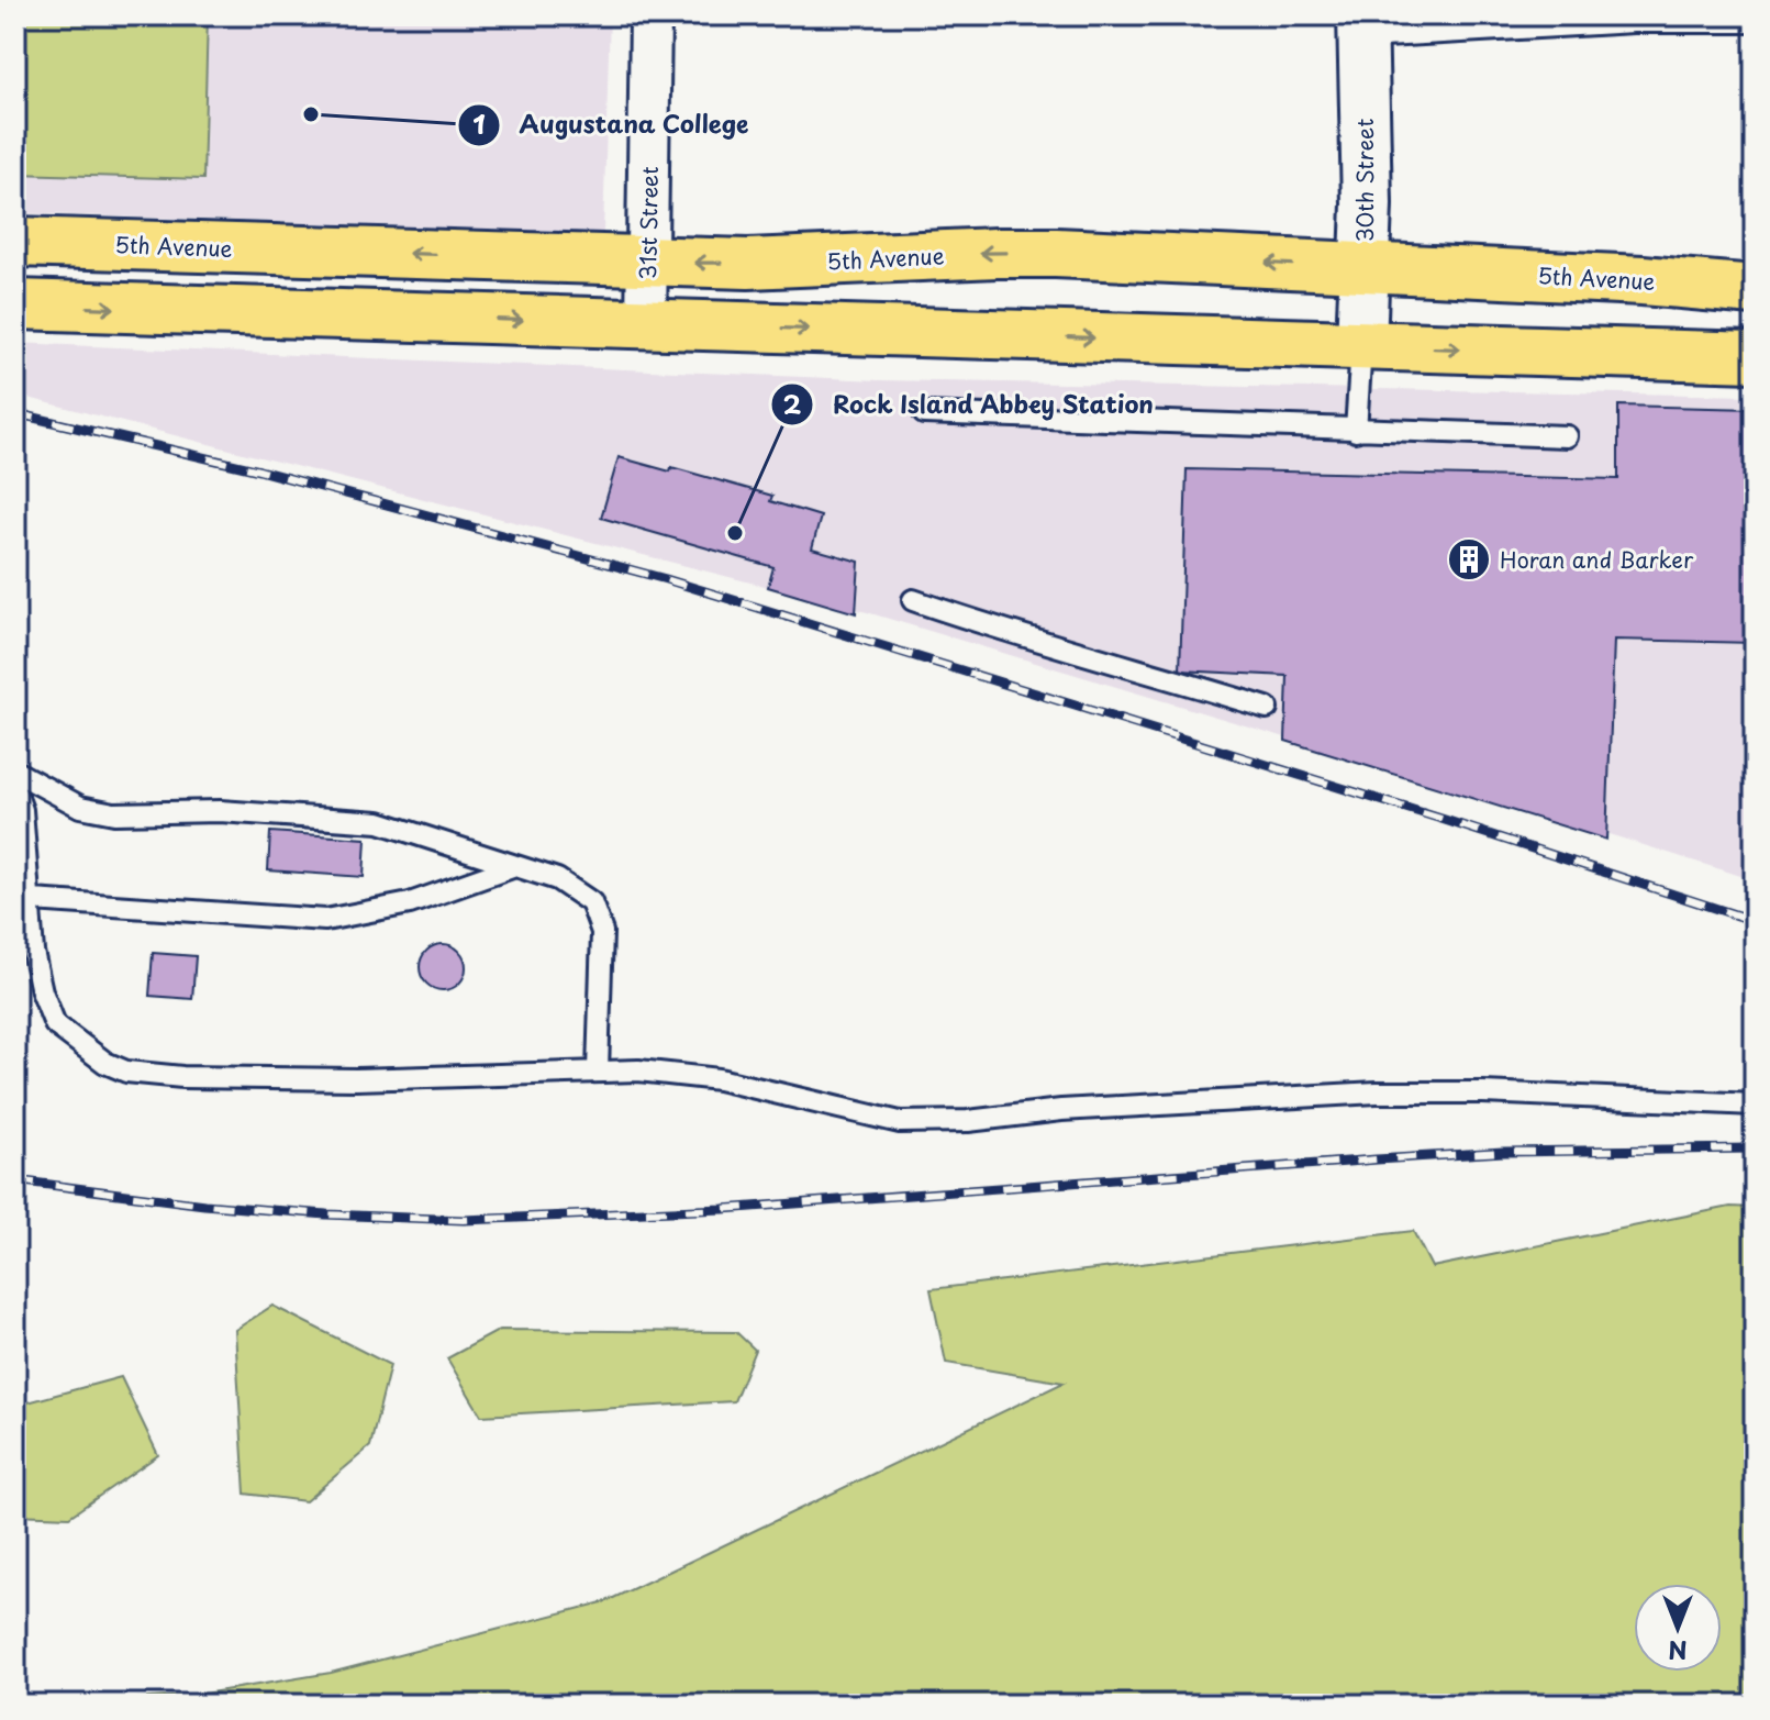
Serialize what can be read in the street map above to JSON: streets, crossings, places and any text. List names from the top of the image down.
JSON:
{
  "streets": {
    "main road": ["5th Avenue"],
    "street": ["30th Street", "31st Street"]
  },
  "crossings": [
    ["30th Street", "5th Avenue"],
    ["31st Street", "5th Avenue"]
  ],
  "places": {
    "other": ["Augustana College", "Rock Island Abbey Station"],
    "building": ["Horan and Barker"]
  },
  "north": "bottom"
}
